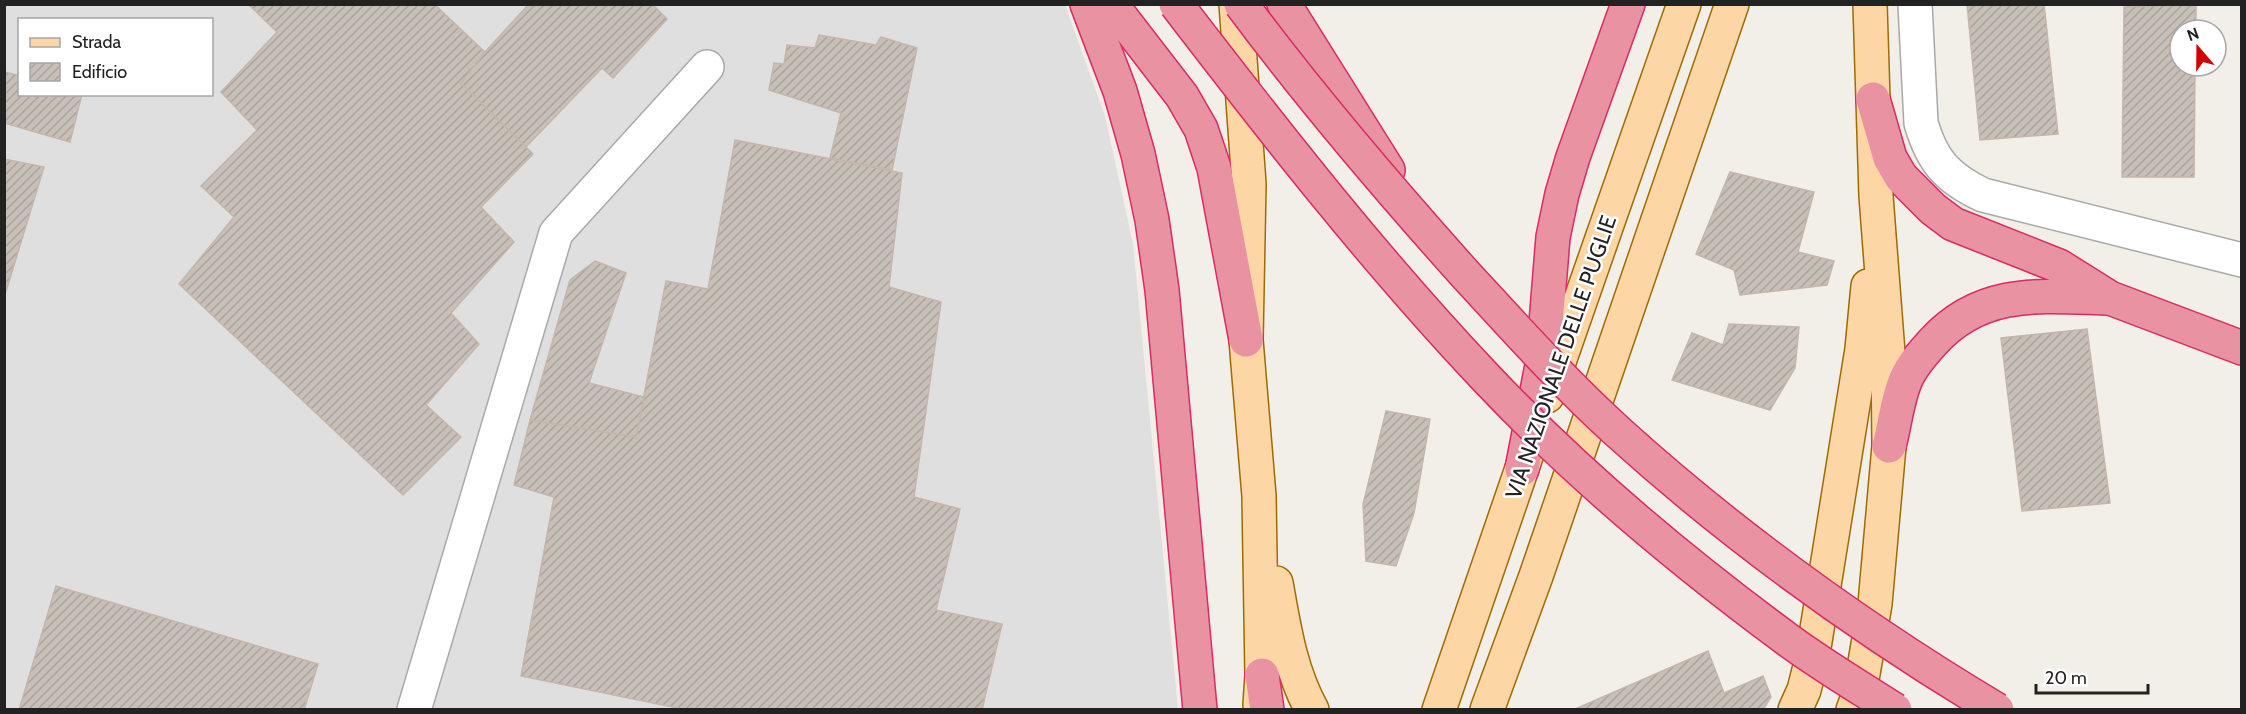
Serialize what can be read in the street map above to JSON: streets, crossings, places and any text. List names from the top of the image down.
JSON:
{
  "streets": {
    "main road": ["VIA NAZIONALE DELLE PUGLIE"]
  },
  "legend": ["Strada", "Edificio"],
  "scale_bar": "20 m",
  "north": "top"
}
